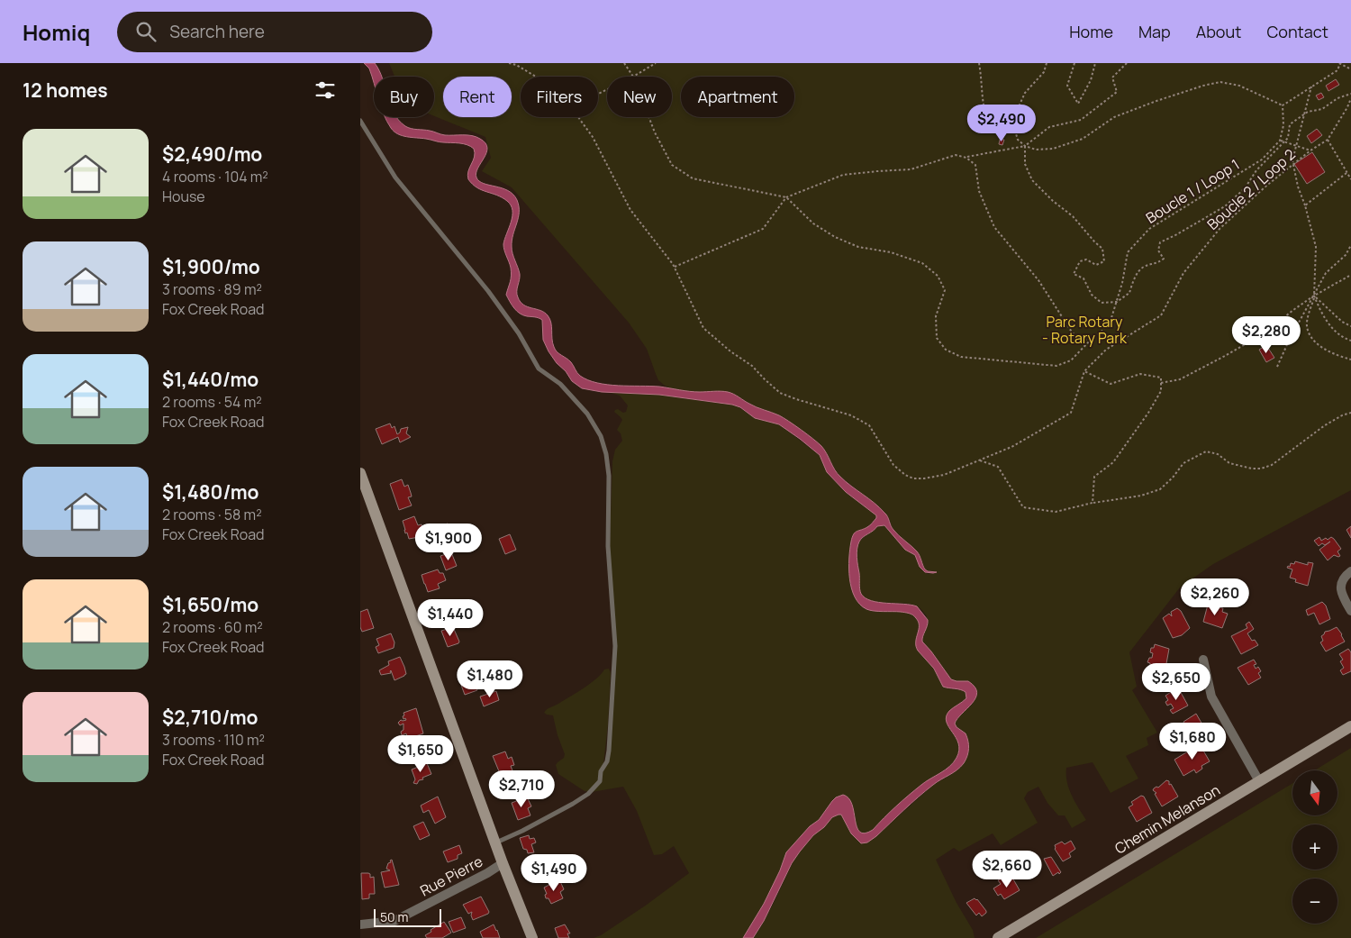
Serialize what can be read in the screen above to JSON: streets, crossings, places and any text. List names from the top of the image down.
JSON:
{
  "streets": {
    "street": ["Chemin Melanson", "Rue Pierre"],
    "path": ["Boucle 2 / Loop 2", "Boucle 1 / Loop 1"]
  },
  "parks": ["Parc Rotary - Rotary Park"],
  "scale_bar": "50 m",
  "north": "bottom",
  "page": {
    "header": "Homiq",
    "search": "Search here",
    "nav": [
      "Home",
      "Map",
      "About",
      "Contact"
    ],
    "heading": "12 homes",
    "chip": [
      "Buy",
      "Rent",
      "Filters",
      "New",
      "Apartment"
    ],
    "price": [
      "$2,490",
      "$2,280",
      "$1,900",
      "$2,260",
      "$1,440",
      "$1,480",
      "$2,650",
      "$1,680",
      "$1,650",
      "$2,710",
      "$2,660",
      "$1,490"
    ],
    "list": [
      {
        "name": "$2,490/mo",
        "note": "4 rooms · 104 m² · House"
      },
      {
        "name": "$1,900/mo",
        "note": "3 rooms · 89 m² · Fox Creek Road"
      },
      {
        "name": "$1,440/mo",
        "note": "2 rooms · 54 m² · Fox Creek Road"
      },
      {
        "name": "$1,480/mo",
        "note": "2 rooms · 58 m² · Fox Creek Road"
      },
      {
        "name": "$1,650/mo",
        "note": "2 rooms · 60 m² · Fox Creek Road"
      },
      {
        "name": "$2,710/mo",
        "note": "3 rooms · 110 m² · Fox Creek Road"
      }
    ],
    "map_buttons": ["+", "−"],
    "scale": "50 m"
  }
}
